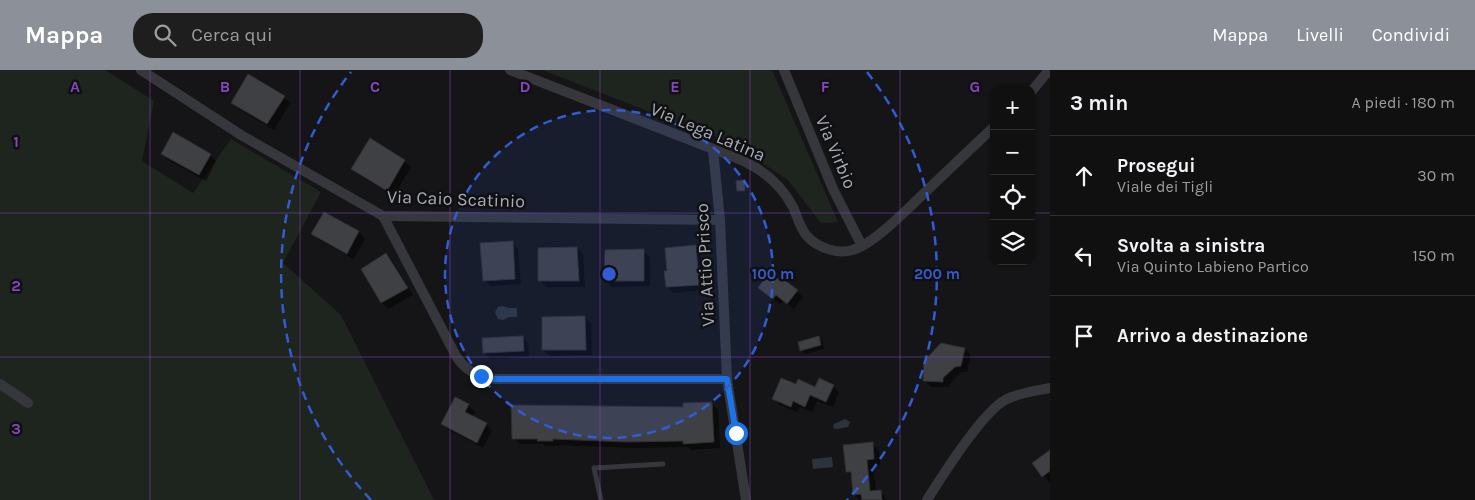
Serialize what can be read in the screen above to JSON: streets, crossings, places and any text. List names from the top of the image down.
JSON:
{
  "streets": {
    "street": [
      "Via Lega Latina",
      "Via Virbio",
      "Via Caio Scatinio",
      "Via Attio Prisco"
    ]
  },
  "crossings": [
    ["Via Lega Latina", "Via Virbio"],
    ["Via Lega Latina", "Via Attio Prisco"],
    ["Via Caio Scatinio", "Via Attio Prisco"]
  ],
  "page": {
    "header": "Mappa",
    "search": "Cerca qui",
    "nav": ["Mappa", "Livelli", "Condividi"],
    "heading": ["3 min", "A piedi · 180 m"],
    "map_buttons": ["+", "−"],
    "list": [
      ["Prosegui", "Viale dei Tigli", "30 m"],
      ["Svolta a sinistra", "Via Quinto Labieno Partico", "150 m"],
      "Arrivo a destinazione"
    ]
  },
  "grid": {
    "columns": [
      "A",
      "B",
      "C",
      "D",
      "E",
      "F",
      "G"
    ],
    "rows": ["1", "2", "3"]
  },
  "rings": ["100 m", "200 m"]
}
